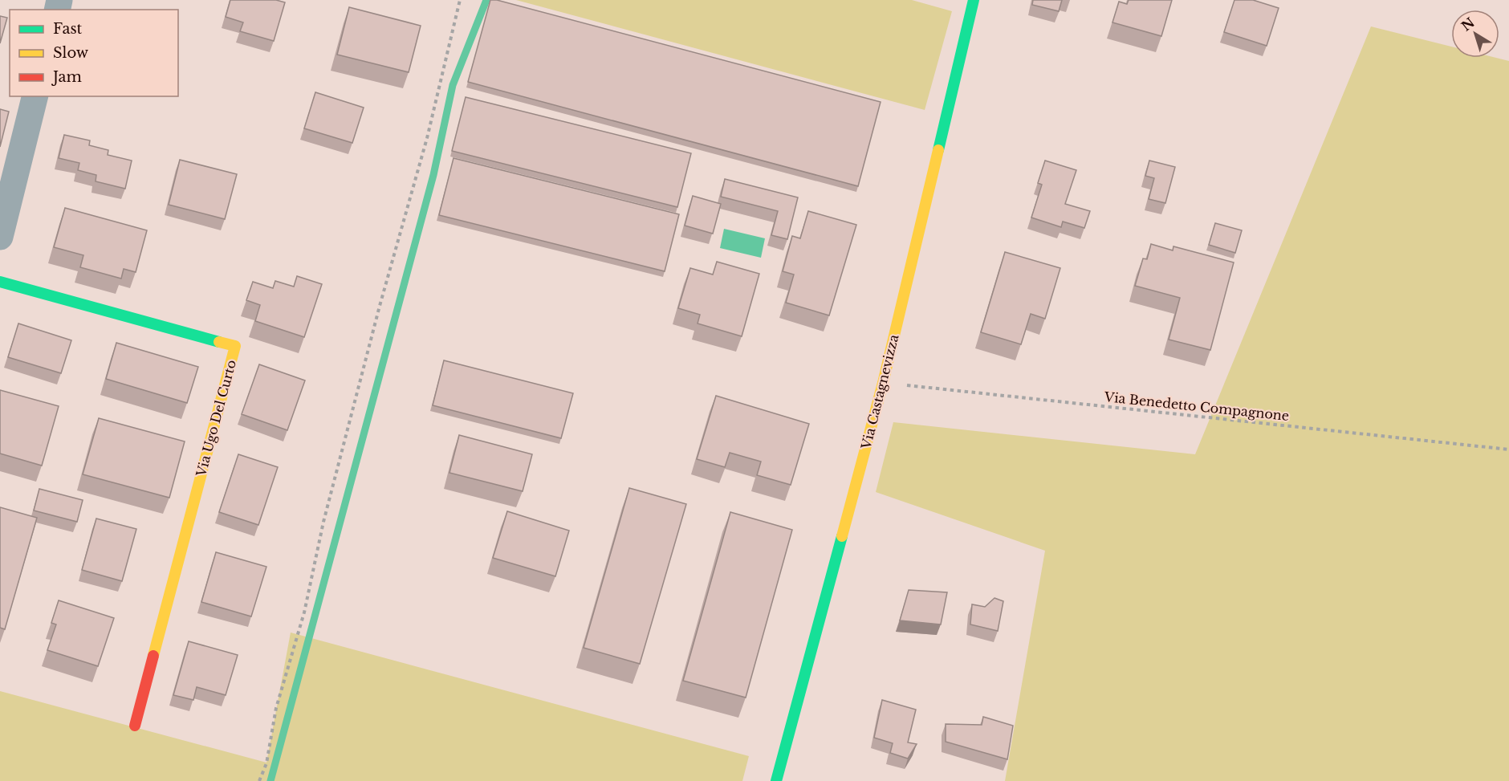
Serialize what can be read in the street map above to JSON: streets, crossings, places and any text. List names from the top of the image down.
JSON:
{
  "streets": {
    "street": ["Via Castagnevizza", "Via Ugo Del Curto"],
    "path": ["Via Benedetto Compagnone"]
  },
  "crossings": [
    ["Via Castagnevizza", "Via Benedetto Compagnone"]
  ],
  "legend": ["Fast", "Slow", "Jam"],
  "north": "top left"
}
